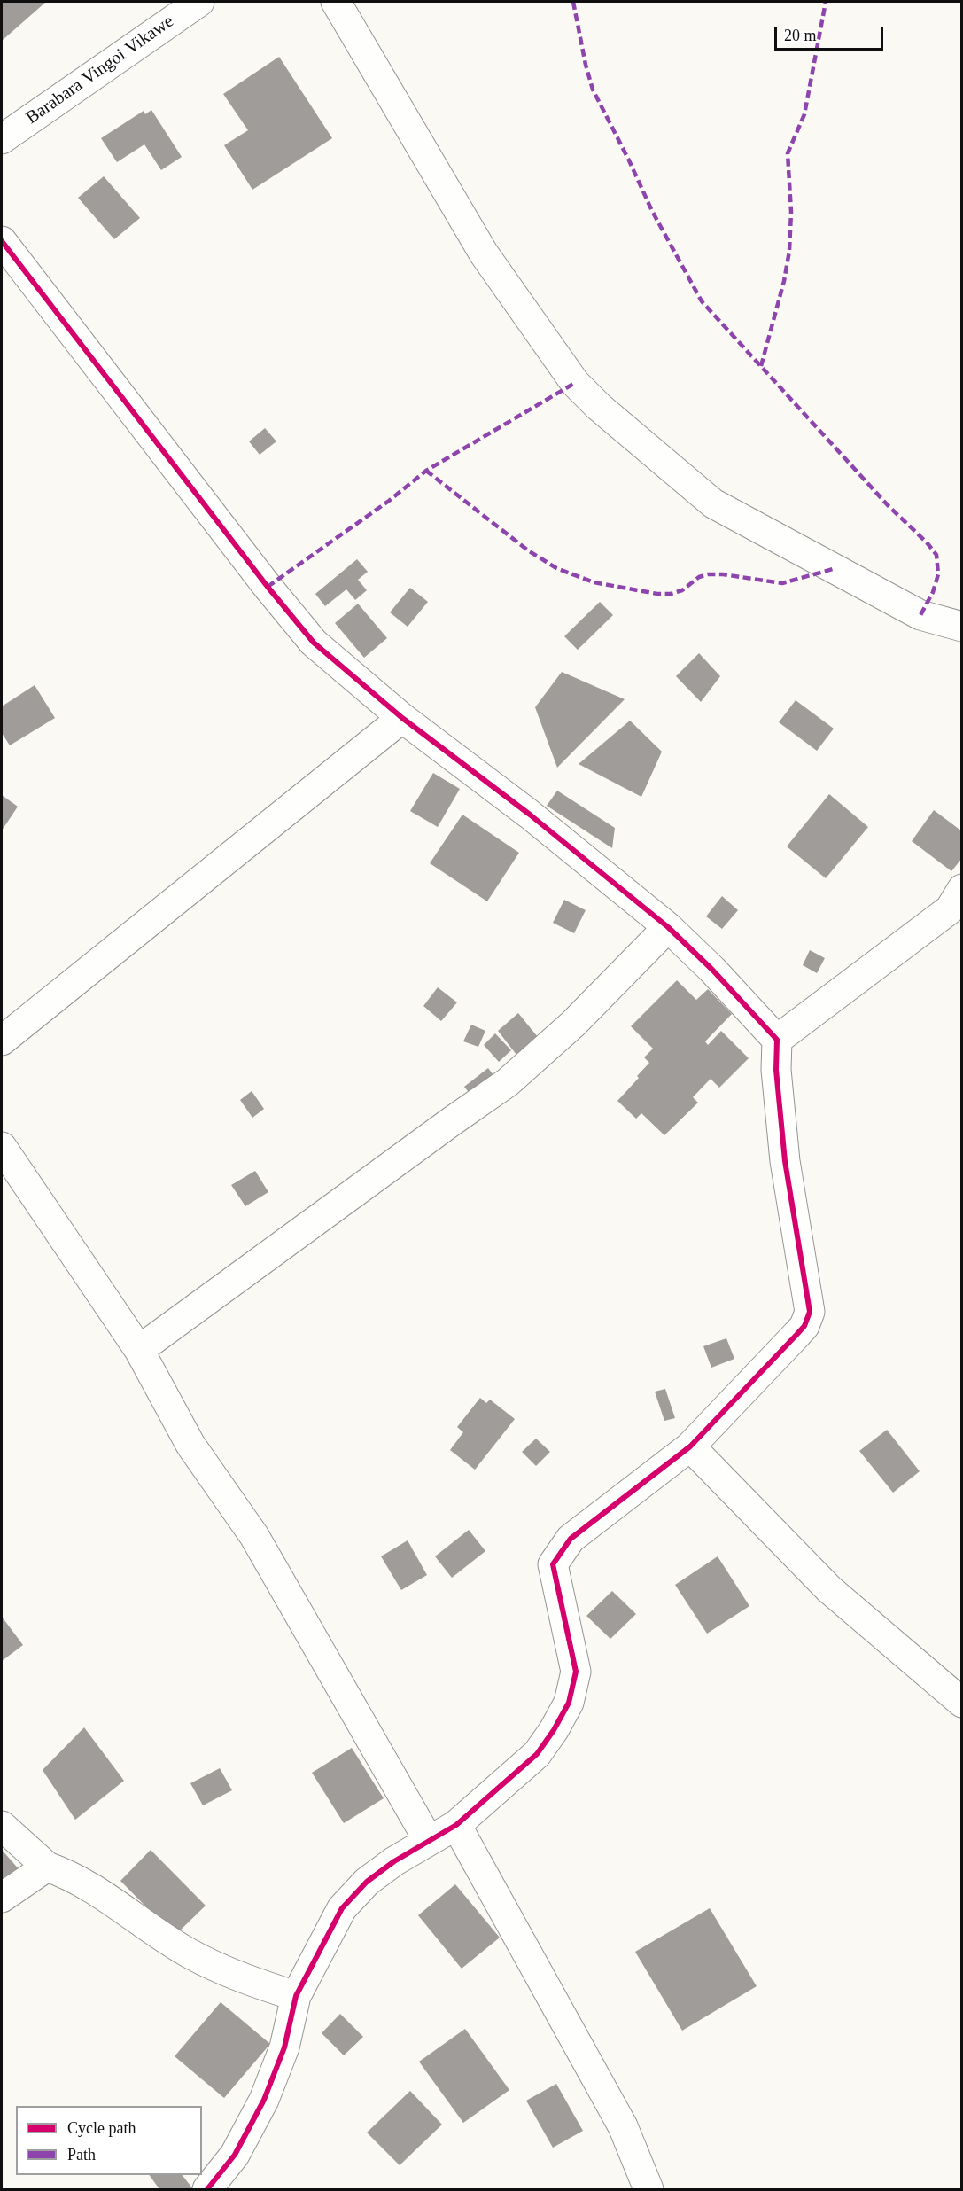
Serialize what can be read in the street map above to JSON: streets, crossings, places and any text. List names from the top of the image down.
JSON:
{
  "streets": {
    "street": ["Barabara Vingoi Vikawe"]
  },
  "legend": ["Cycle path", "Path"],
  "scale_bar": "20 m"
}
